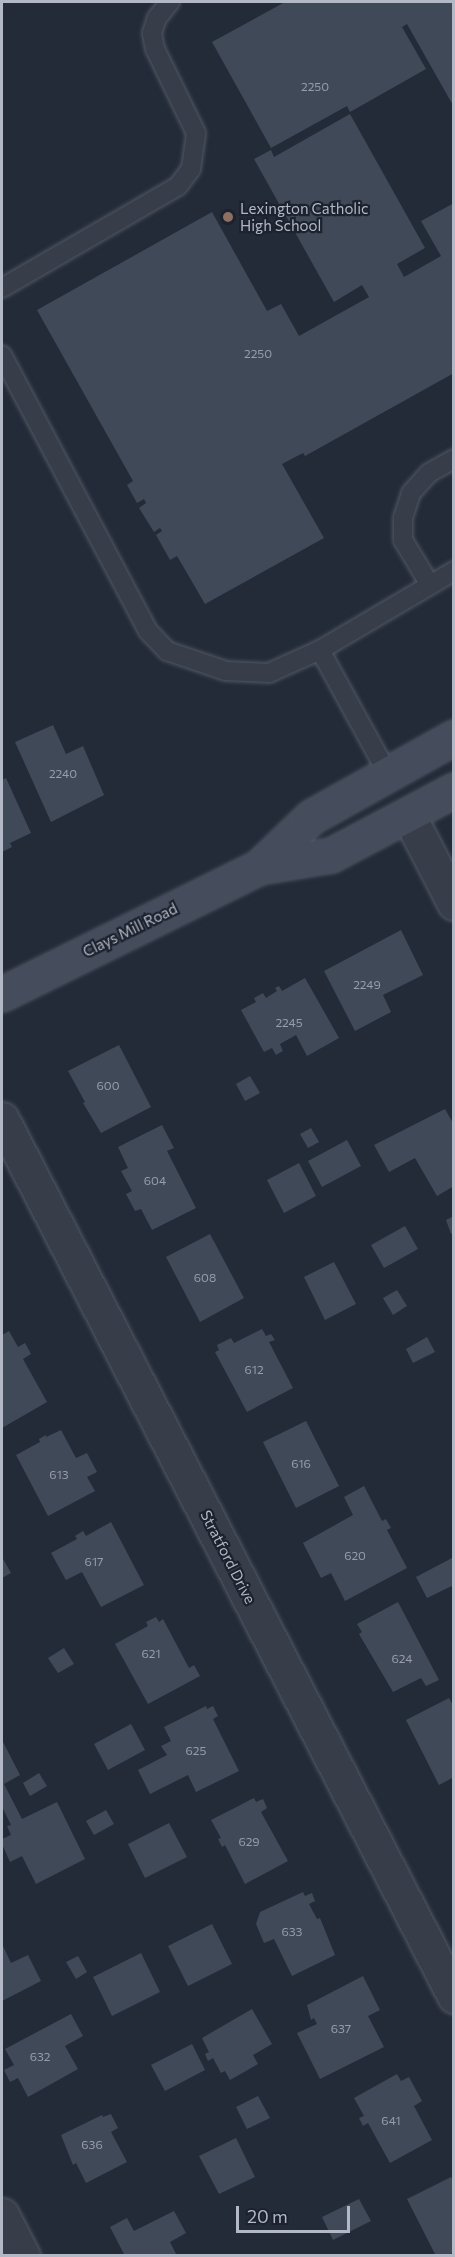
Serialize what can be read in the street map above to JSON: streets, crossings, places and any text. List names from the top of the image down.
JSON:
{
  "streets": {
    "main road": ["Clays Mill Road"],
    "street": ["Stratford Drive"]
  },
  "places": ["Lexington Catholic High School"],
  "house_numbers": [
    "2250",
    "2250",
    "2240",
    "2249",
    "2245",
    "600",
    "604",
    "608",
    "612",
    "616",
    "613",
    "620",
    "617",
    "621",
    "624",
    "625",
    "629",
    "633",
    "637",
    "632",
    "641",
    "636"
  ],
  "scale_bar": "20 m"
}
